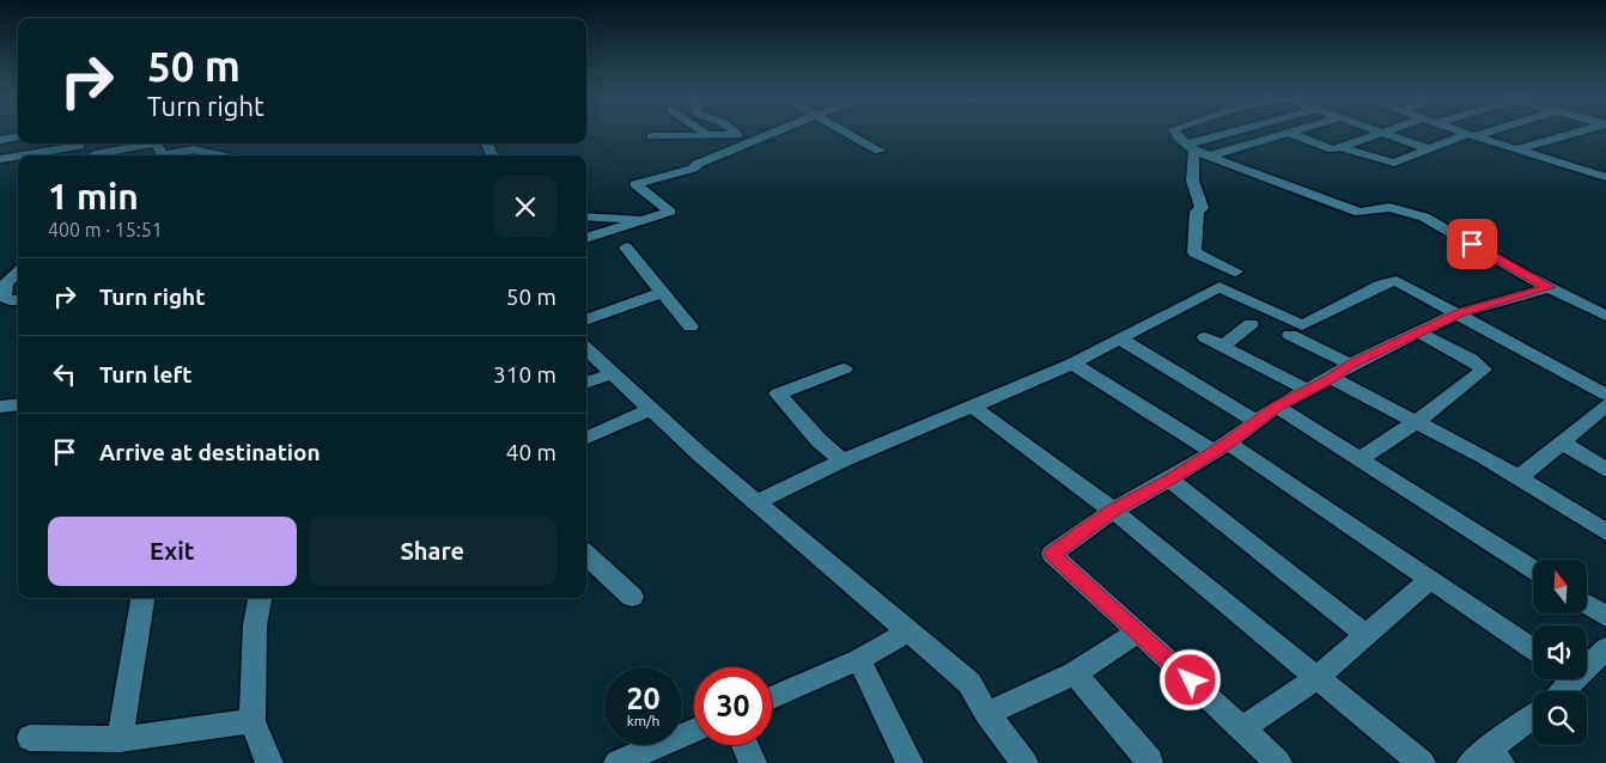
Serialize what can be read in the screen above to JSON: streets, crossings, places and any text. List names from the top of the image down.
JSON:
{
  "north": "top",
  "page": {
    "turn": ["50 m", "Turn right"],
    "heading": ["1 min", "400 m · 15:51"],
    "list": [
      {
        "name": "Turn right",
        "value": "50 m"
      },
      {
        "name": "Turn left",
        "value": "310 m"
      },
      {
        "name": "Arrive at destination",
        "value": "40 m"
      }
    ],
    "buttons": ["Exit", "Share"],
    "speed": "20 km/h",
    "limit": "30"
  }
}
